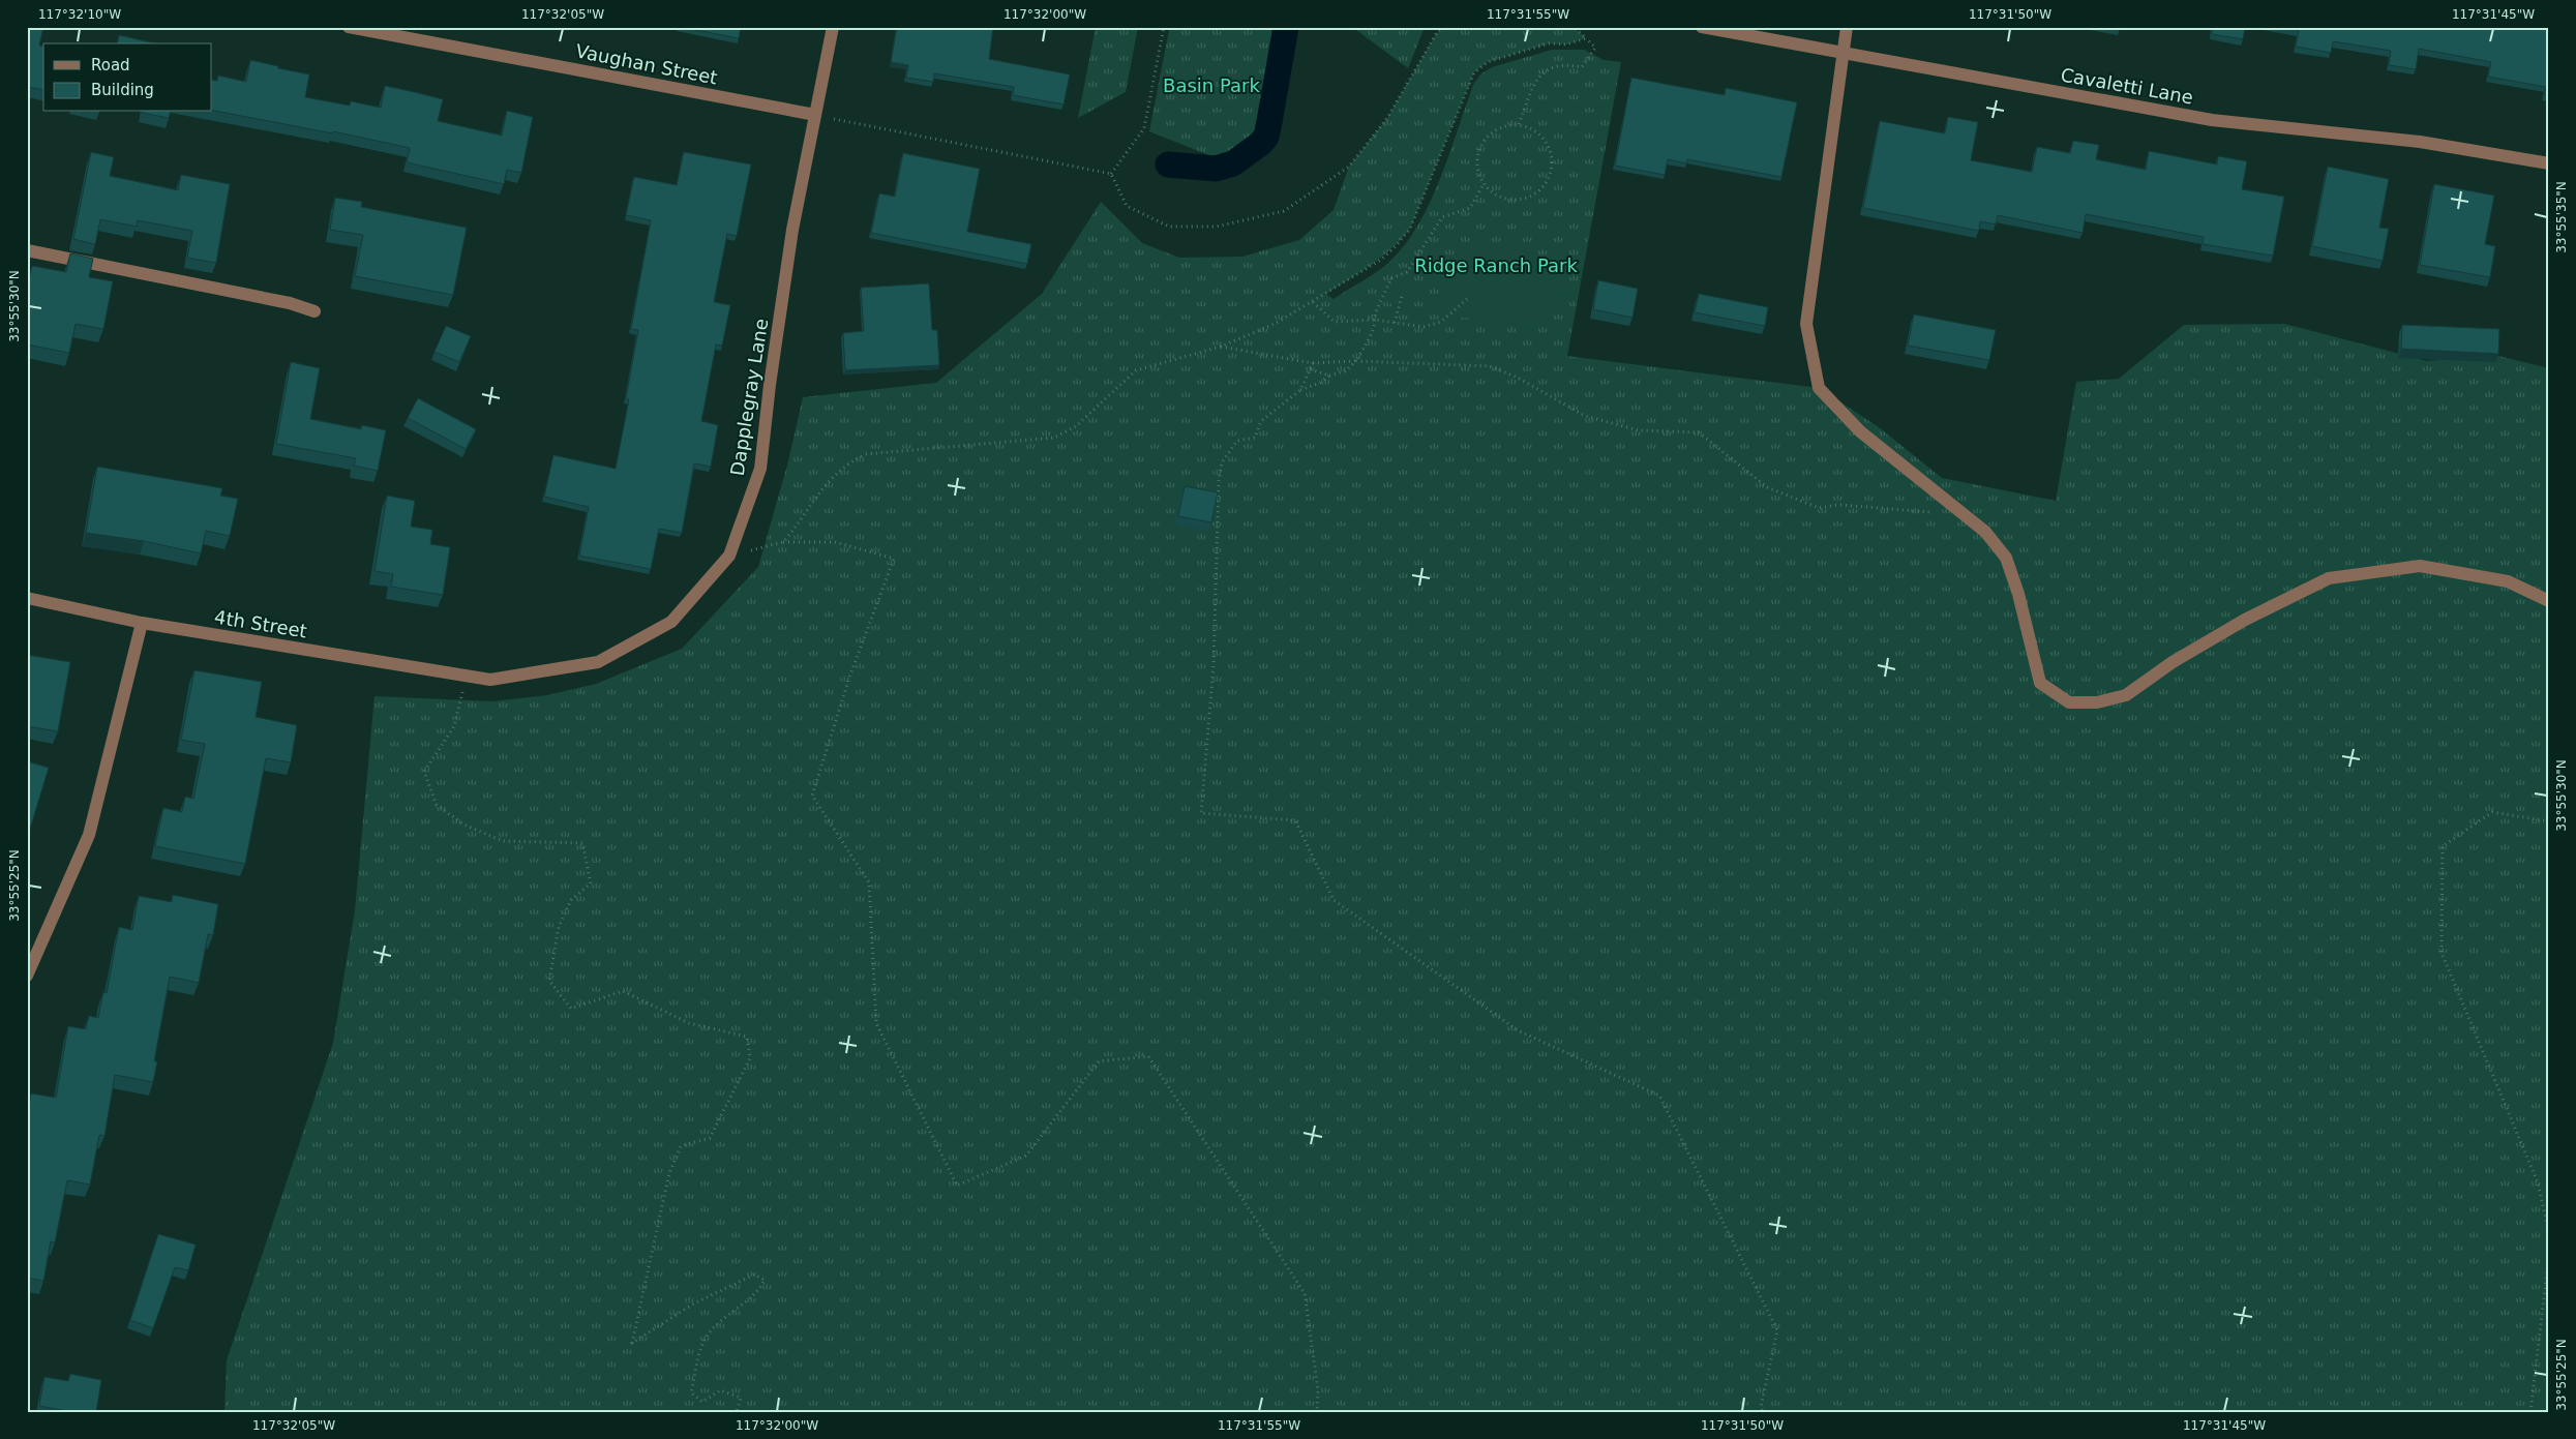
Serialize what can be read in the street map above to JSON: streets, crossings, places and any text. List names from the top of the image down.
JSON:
{
  "streets": {
    "street": [
      "Vaughan Street",
      "Cavaletti Lane",
      "Dapplegray Lane",
      "4th Street"
    ]
  },
  "crossings": [
    ["Vaughan Street", "Dapplegray Lane"],
    ["Dapplegray Lane", "4th Street"]
  ],
  "parks": ["Basin Park", "Ridge Ranch Park"],
  "legend": ["Road", "Building"],
  "coordinates": [
    "117°32'10\"W",
    "117°32'05\"W",
    "117°32'00\"W",
    "117°31'55\"W",
    "117°31'50\"W",
    "117°31'45\"W",
    "33°55'35\"N",
    "33°55'30\"N",
    "33°55'25\"N"
  ]
}
